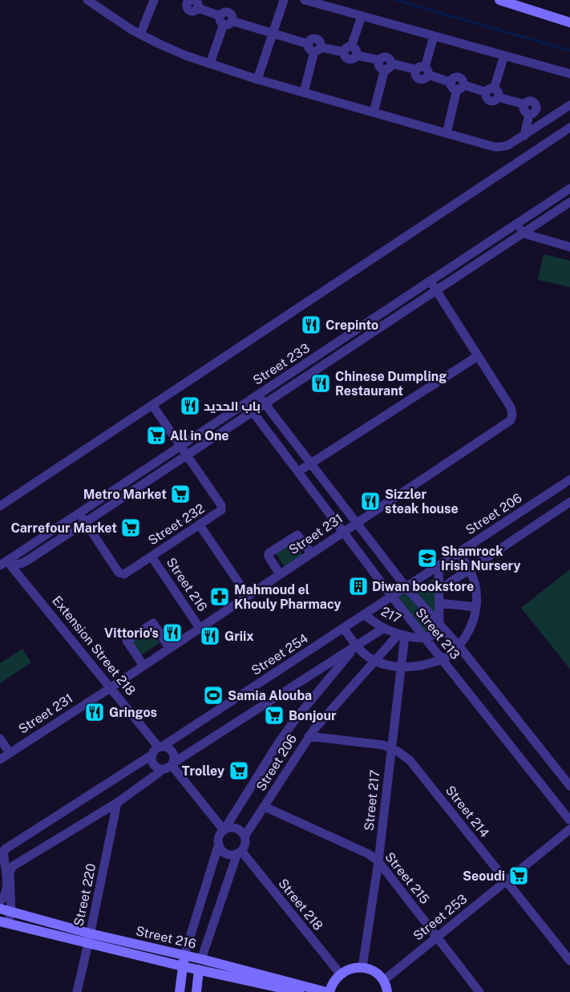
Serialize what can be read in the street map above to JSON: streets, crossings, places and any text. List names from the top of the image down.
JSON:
{
  "streets": {
    "main road": ["Street 216"],
    "street": [
      "Street 233",
      "Street 206",
      "Street 232",
      "Street 231",
      "217",
      "Street 213",
      "Extension Street 218",
      "Street 254",
      "Street 217",
      "Street 214",
      "Street 215",
      "Street 220",
      "Street 218",
      "Street 253"
    ]
  },
  "crossings": [
    ["Street 233", "Street 232"],
    ["Street 233", "Street 231"],
    ["Street 233", "Street 213"],
    ["Street 233", "Extension Street 218"],
    ["Street 206", "217"],
    ["Street 206", "Street 213"],
    ["Street 206", "Street 254"],
    ["Street 206", "Street 217"],
    ["Street 206", "Street 214"],
    ["Street 206", "Street 215"],
    ["Street 206", "Street 218"],
    ["Street 232", "Street 216"],
    ["Street 231", "Street 216"],
    ["Street 231", "Street 213"],
    ["Street 231", "Extension Street 218"],
    ["Street 216", "Street 220"],
    ["217", "Street 213"],
    ["217", "Street 254"],
    ["217", "Street 217"],
    ["Street 213", "Street 254"],
    ["Extension Street 218", "Street 254"],
    ["Street 217", "Street 214"],
    ["Street 217", "Street 215"],
    ["Street 214", "Street 253"],
    ["Street 215", "Street 253"]
  ],
  "places": {
    "restaurant": [
      "Crepinto",
      "Chinese Dumpling Restaurant",
      "باب الحديد",
      "Sizzler steak house",
      "Vittorio's",
      "Griix",
      "Gringos"
    ],
    "supermarket": [
      "All in One",
      "Metro Market",
      "Carrefour Market",
      "Bonjour",
      "Trolley",
      "Seoudi"
    ],
    "school or university": ["Shamrock Irish Nursery"],
    "building": ["Diwan bookstore"],
    "pharmacy": ["Mahmoud el Khouly Pharmacy"],
    "sports": ["Samia Alouba"]
  }
}
